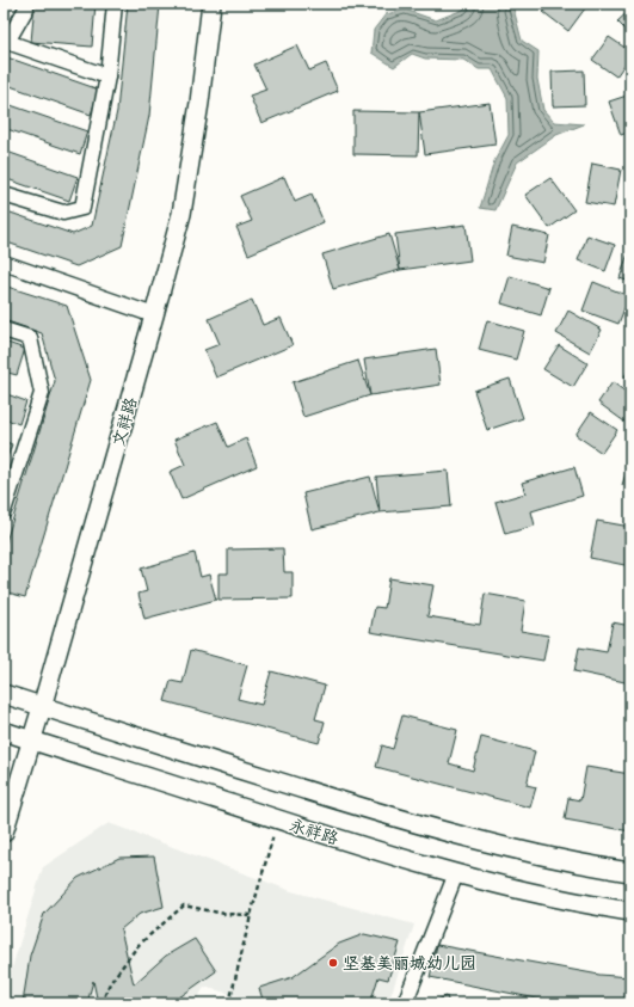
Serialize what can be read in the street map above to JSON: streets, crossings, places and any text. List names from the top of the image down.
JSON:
{
  "streets": {
    "street": ["文祥路", "永祥路"]
  },
  "crossings": [
    ["文祥路", "永祥路"]
  ],
  "places": ["坚基美丽城幼儿园"]
}
